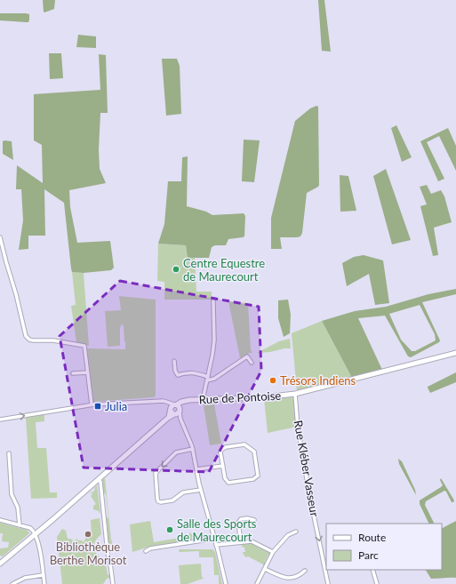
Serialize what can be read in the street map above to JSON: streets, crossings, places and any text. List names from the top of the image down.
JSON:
{
  "streets": {
    "main road": ["Rue de Pontoise"],
    "street": ["Rue Kléber Vasseur"]
  },
  "crossings": [
    ["Rue de Pontoise", "Rue Kléber Vasseur"]
  ],
  "one_way": ["Rue Kléber Vasseur"],
  "places": {
    "other": [
      "Centre Equestre de Maurecourt",
      "Trésors Indiens",
      "Salle des Sports de Maurecourt",
      "Bibliothèque Berthe Morisot"
    ],
    "transit": ["Julia"]
  },
  "legend": ["Route", "Parc"]
}
